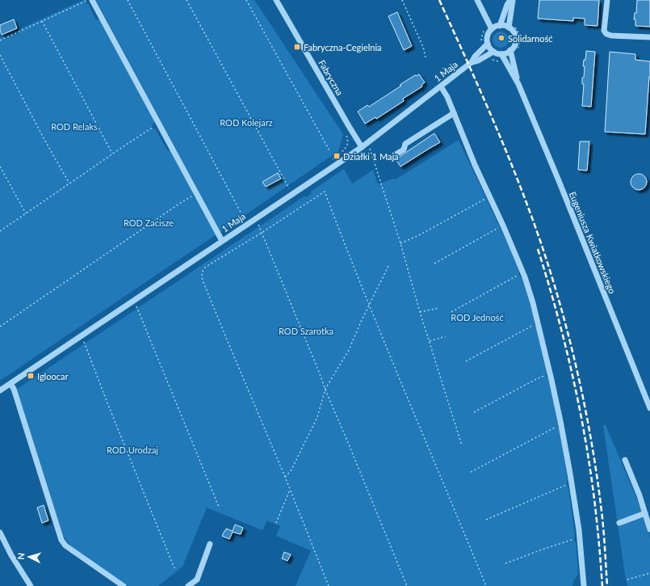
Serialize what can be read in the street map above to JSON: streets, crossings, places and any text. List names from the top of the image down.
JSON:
{
  "streets": {
    "street": ["1 Maja", "Fabryczna", "Eugeniusza Kwiatkowskiego"]
  },
  "crossings": [
    ["1 Maja", "Fabryczna"],
    ["1 Maja", "Eugeniusza Kwiatkowskiego"]
  ],
  "parks": [
    "ROD Kolejarz",
    "ROD Relaks",
    "ROD Zacisze",
    "ROD Jedność",
    "ROD Szarotka",
    "ROD Urodzaj"
  ],
  "places": {
    "other": ["Solidarność"],
    "transit": ["Fabryczna-Cegielnia", "Działki 1 Maja", "Igloocar"]
  },
  "north": "left"
}
